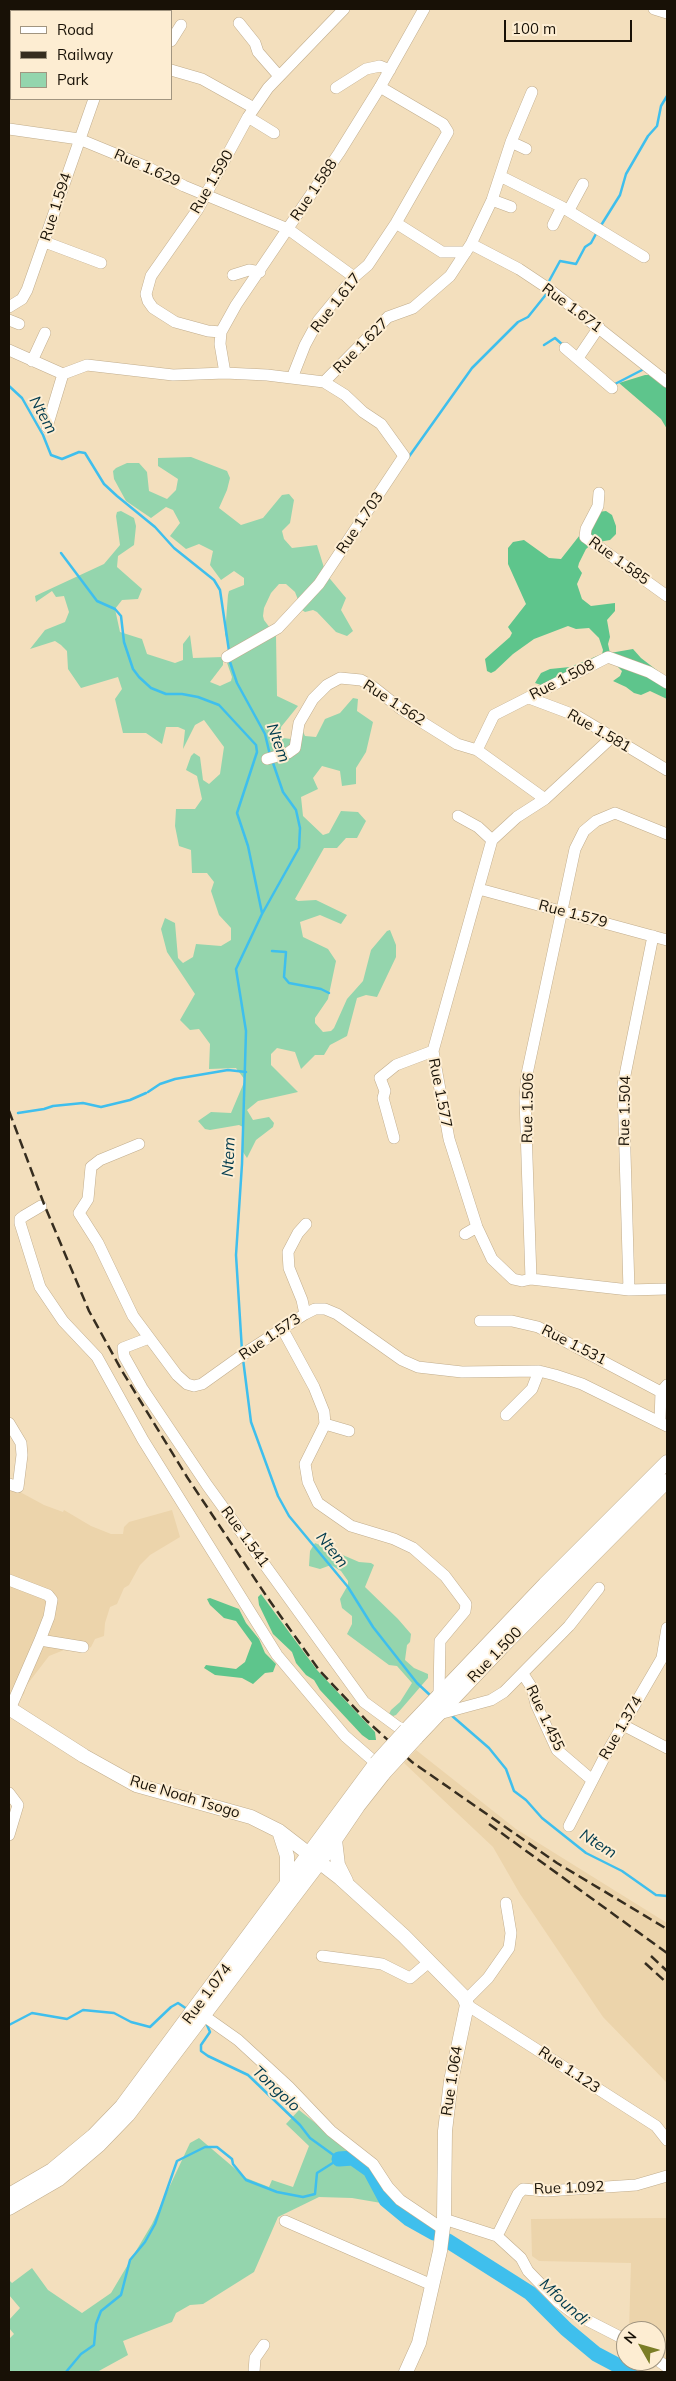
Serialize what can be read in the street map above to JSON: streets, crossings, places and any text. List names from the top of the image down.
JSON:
{
  "streets": {
    "main road": [
      "Rue 1.500",
      "Rue Noah Tsogo",
      "Rue 1.074",
      "Rue 1.064"
    ],
    "street": [
      "Rue 1.629",
      "Rue 1.590",
      "Rue 1.588",
      "Rue 1.594",
      "Rue 1.617",
      "Rue 1.671",
      "Rue 1.627",
      "Rue 1.703",
      "Rue 1.585",
      "Rue 1.508",
      "Rue 1.562",
      "Rue 1.581",
      "Rue 1.579",
      "Rue 1.577",
      "Rue 1.506",
      "Rue 1.504",
      "Rue 1.573",
      "Rue 1.531",
      "Rue 1.541",
      "Rue 1.455",
      "Rue 1.374",
      "Rue 1.123",
      "Rue 1.092"
    ]
  },
  "crossings": [
    ["Rue 1.629", "Rue 1.590"],
    ["Rue 1.629", "Rue 1.588"],
    ["Rue 1.629", "Rue 1.594"],
    ["Rue 1.629", "Rue 1.617"],
    ["Rue 1.590", "Rue 1.588"],
    ["Rue 1.588", "Rue 1.617"],
    ["Rue 1.617", "Rue 1.627"],
    ["Rue 1.671", "Rue 1.627"],
    ["Rue 1.627", "Rue 1.703"],
    ["Rue 1.508", "Rue 1.562"],
    ["Rue 1.508", "Rue 1.581"],
    ["Rue 1.579", "Rue 1.577"],
    ["Rue 1.579", "Rue 1.506"],
    ["Rue 1.579", "Rue 1.504"],
    ["Rue 1.577", "Rue 1.506"],
    ["Rue 1.577", "Rue 1.504"],
    ["Rue 1.573", "Rue 1.541"],
    ["Rue 1.541", "Rue 1.500"],
    ["Rue 1.455", "Rue 1.374"],
    ["Rue Noah Tsogo", "Rue 1.074"],
    ["Rue 1.123", "Rue 1.064"]
  ],
  "water": ["Ntem", "Tongolo", "Mfoundi"],
  "legend": ["Road", "Railway", "Park"],
  "scale_bar": "100 m",
  "north": "top left"
}
